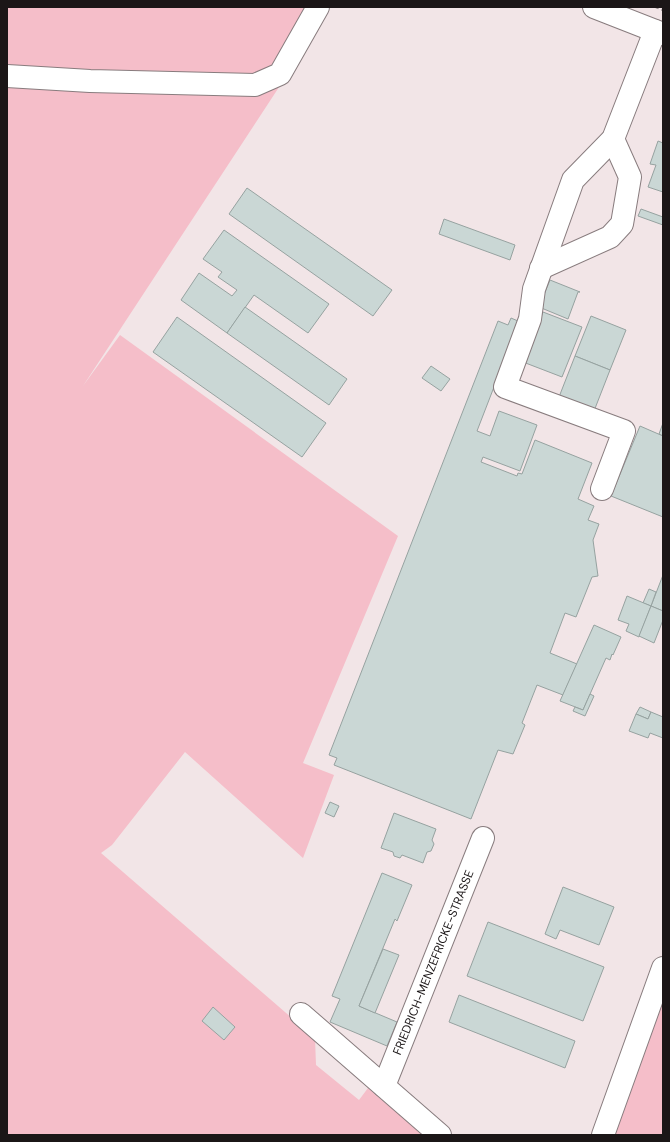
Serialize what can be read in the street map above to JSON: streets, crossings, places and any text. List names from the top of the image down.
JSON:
{
  "streets": {
    "street": ["FRIEDRICH-MENZEFRICKE-STRASSE"]
  }
}
